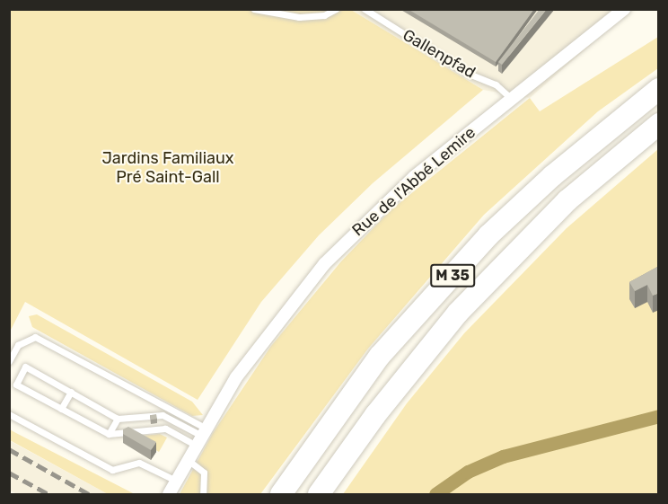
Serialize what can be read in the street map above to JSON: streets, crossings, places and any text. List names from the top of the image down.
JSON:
{
  "streets": {
    "highway": ["M 35"],
    "street": ["Rue de l'Abbé Lemire"],
    "lane": ["Gallenpfad"]
  },
  "crossings": [
    ["Gallenpfad", "Rue de l'Abbé Lemire"]
  ],
  "parks": ["Jardins Familiaux Pré Saint-Gall"]
}
